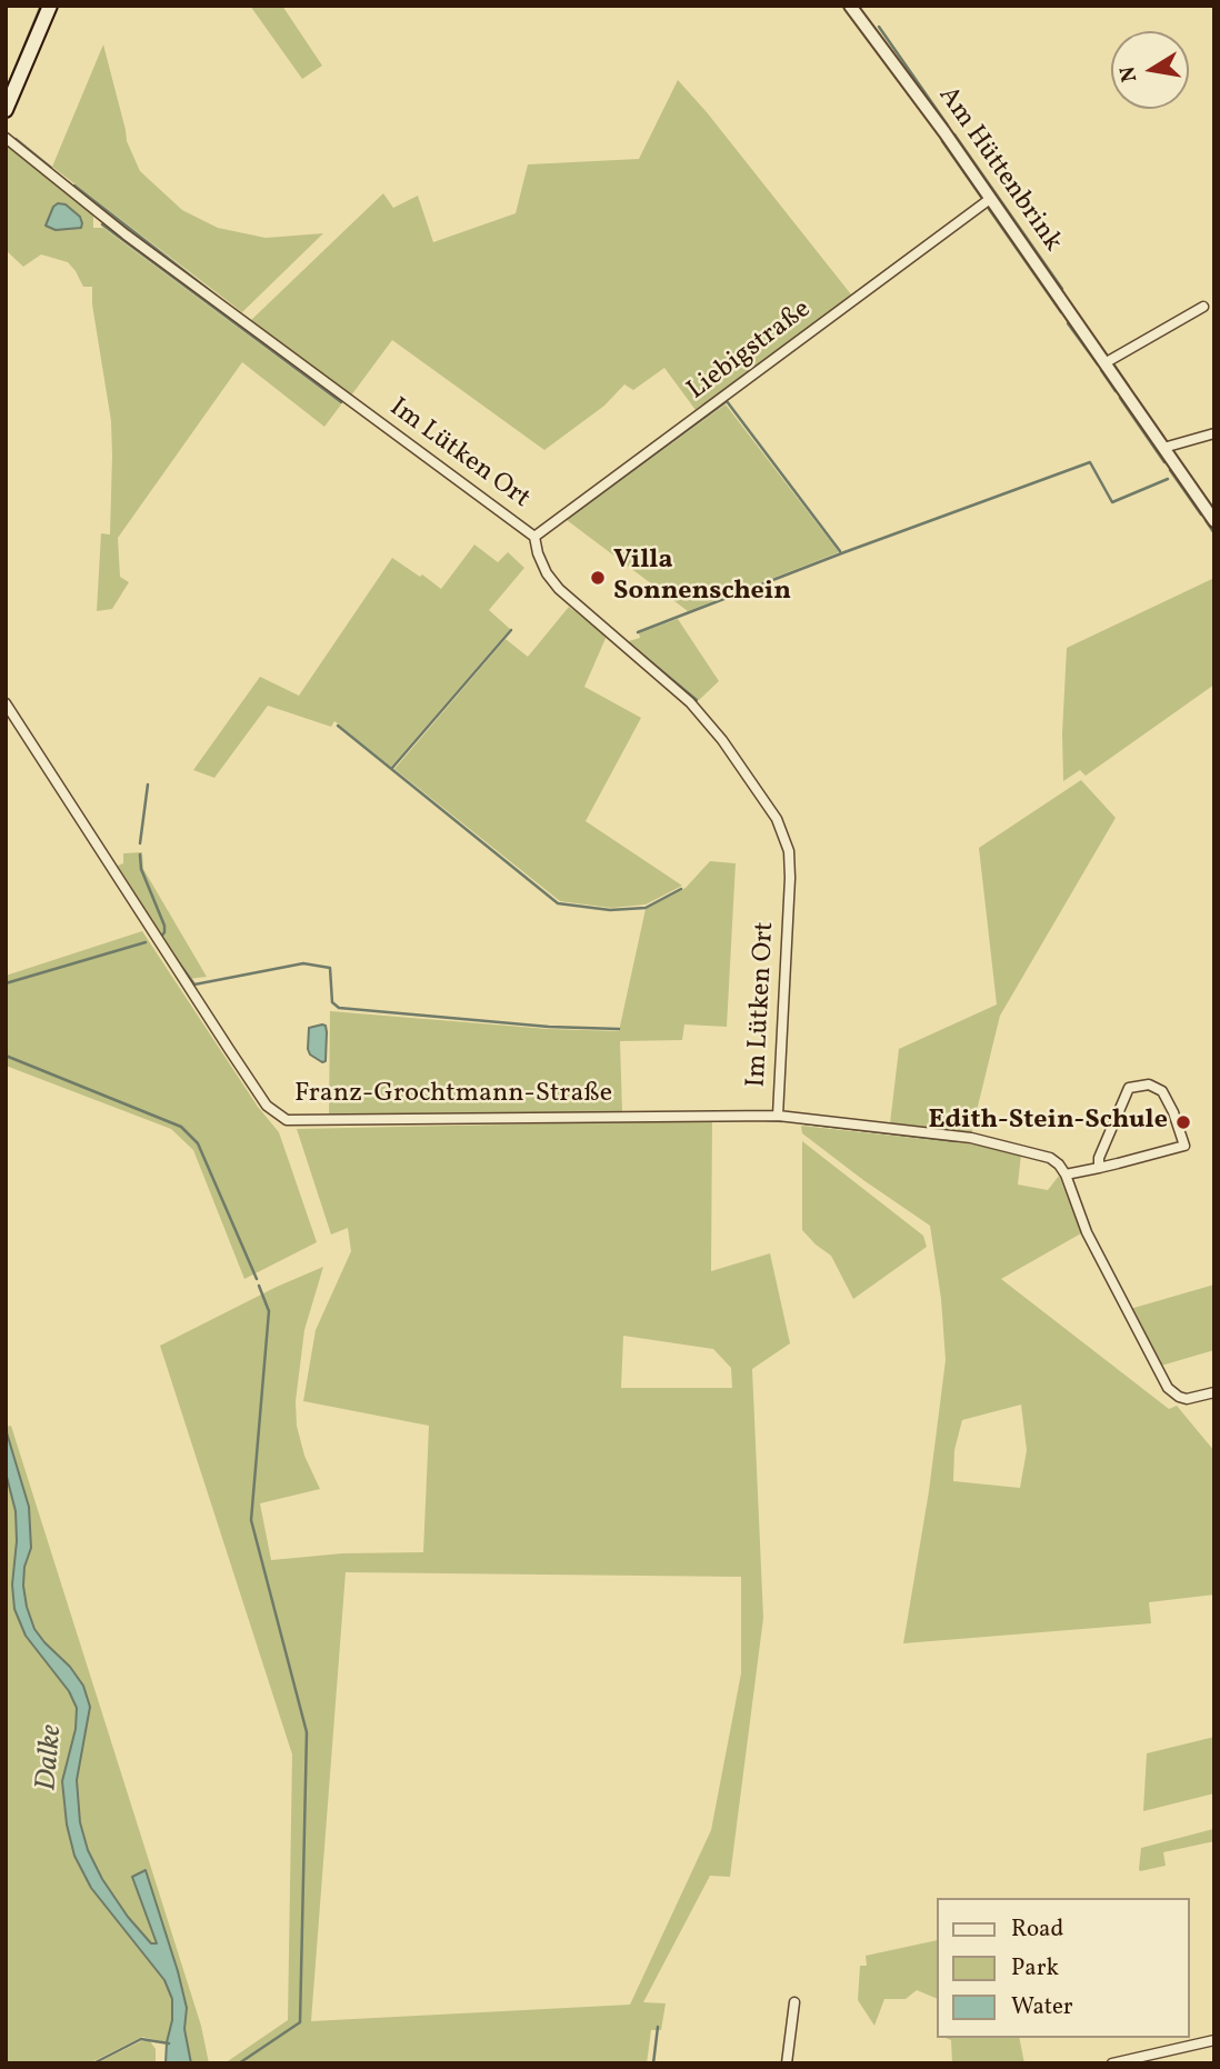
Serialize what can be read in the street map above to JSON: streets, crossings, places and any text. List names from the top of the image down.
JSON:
{
  "streets": {
    "street": [
      "Am Hüttenbrink",
      "Liebigstraße",
      "Im Lütken Ort",
      "Franz-Grochtmann-Straße"
    ]
  },
  "crossings": [
    ["Am Hüttenbrink", "Liebigstraße"],
    ["Liebigstraße", "Im Lütken Ort"],
    ["Im Lütken Ort", "Franz-Grochtmann-Straße"]
  ],
  "water": ["Dalke"],
  "places": ["Villa Sonnenschein", "Edith-Stein-Schule"],
  "legend": ["Road", "Park", "Water"],
  "north": "left"
}
